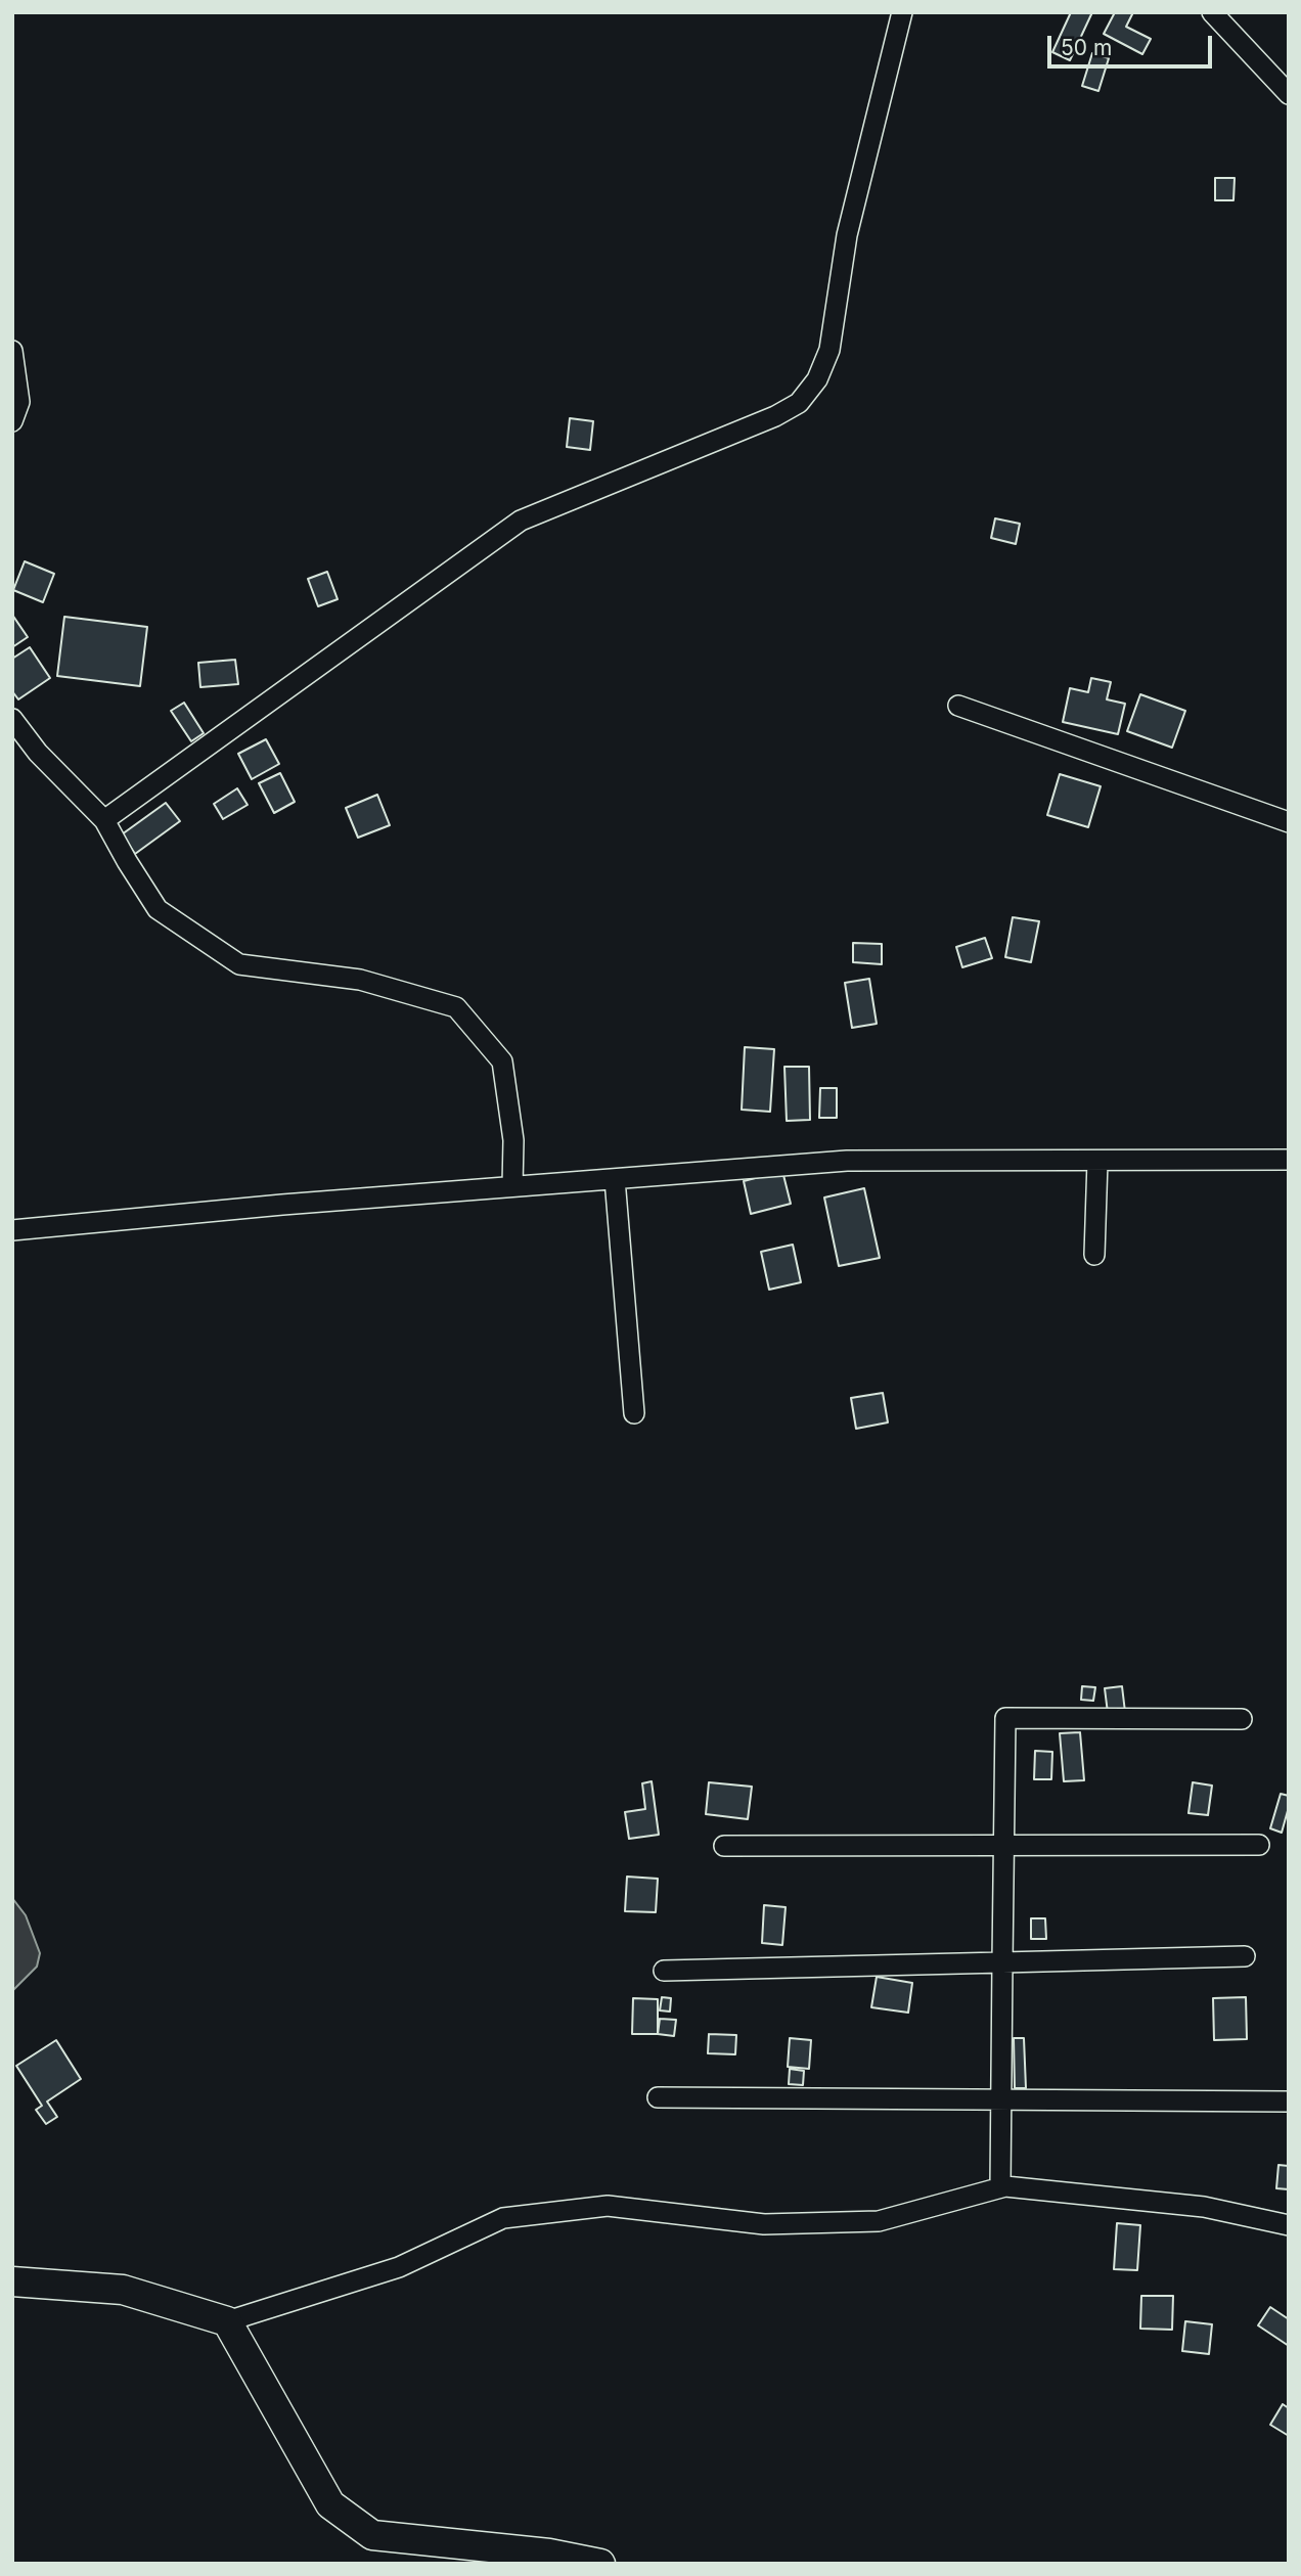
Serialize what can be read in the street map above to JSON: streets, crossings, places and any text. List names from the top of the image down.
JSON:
{
  "scale_bar": "50 m"
}
